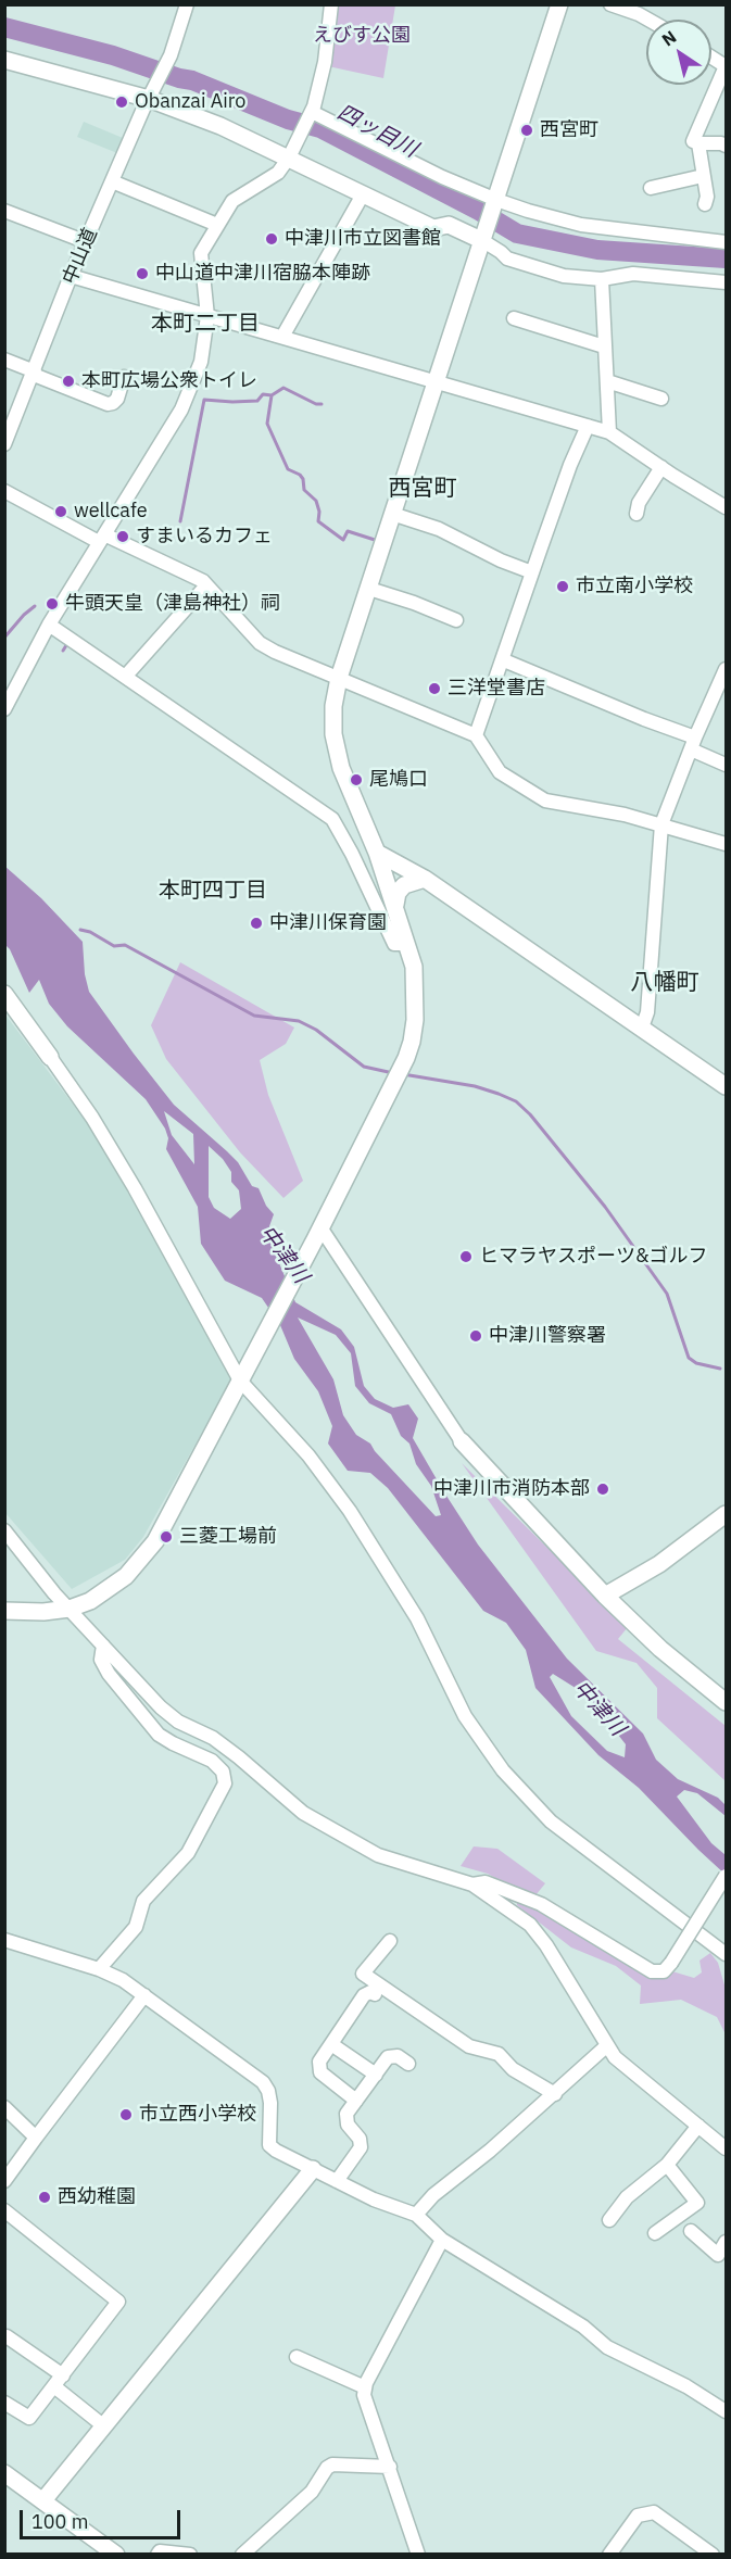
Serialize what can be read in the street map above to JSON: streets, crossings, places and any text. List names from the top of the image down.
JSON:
{
  "streets": {
    "street": ["中山道"]
  },
  "districts": [
    "本町二丁目",
    "西宮町",
    "本町四丁目",
    "八幡町"
  ],
  "water": ["四ッ目川", "中津川"],
  "parks": ["えびす公園"],
  "places": [
    "Obanzai Airo",
    "西宮町",
    "中津川市立図書館",
    "中山道中津川宿脇本陣跡",
    "本町広場公衆トイレ",
    "wellcafe",
    "すまいるカフェ",
    "市立南小学校",
    "牛頭天皇（津島神社）祠",
    "三洋堂書店",
    "尾鳩口",
    "中津川保育園",
    "ヒマラヤスポーツ&ゴルフ",
    "中津川警察署",
    "中津川市消防本部",
    "三菱工場前",
    "市立西小学校",
    "西幼稚園"
  ],
  "scale_bar": "100 m",
  "north": "top left"
}
